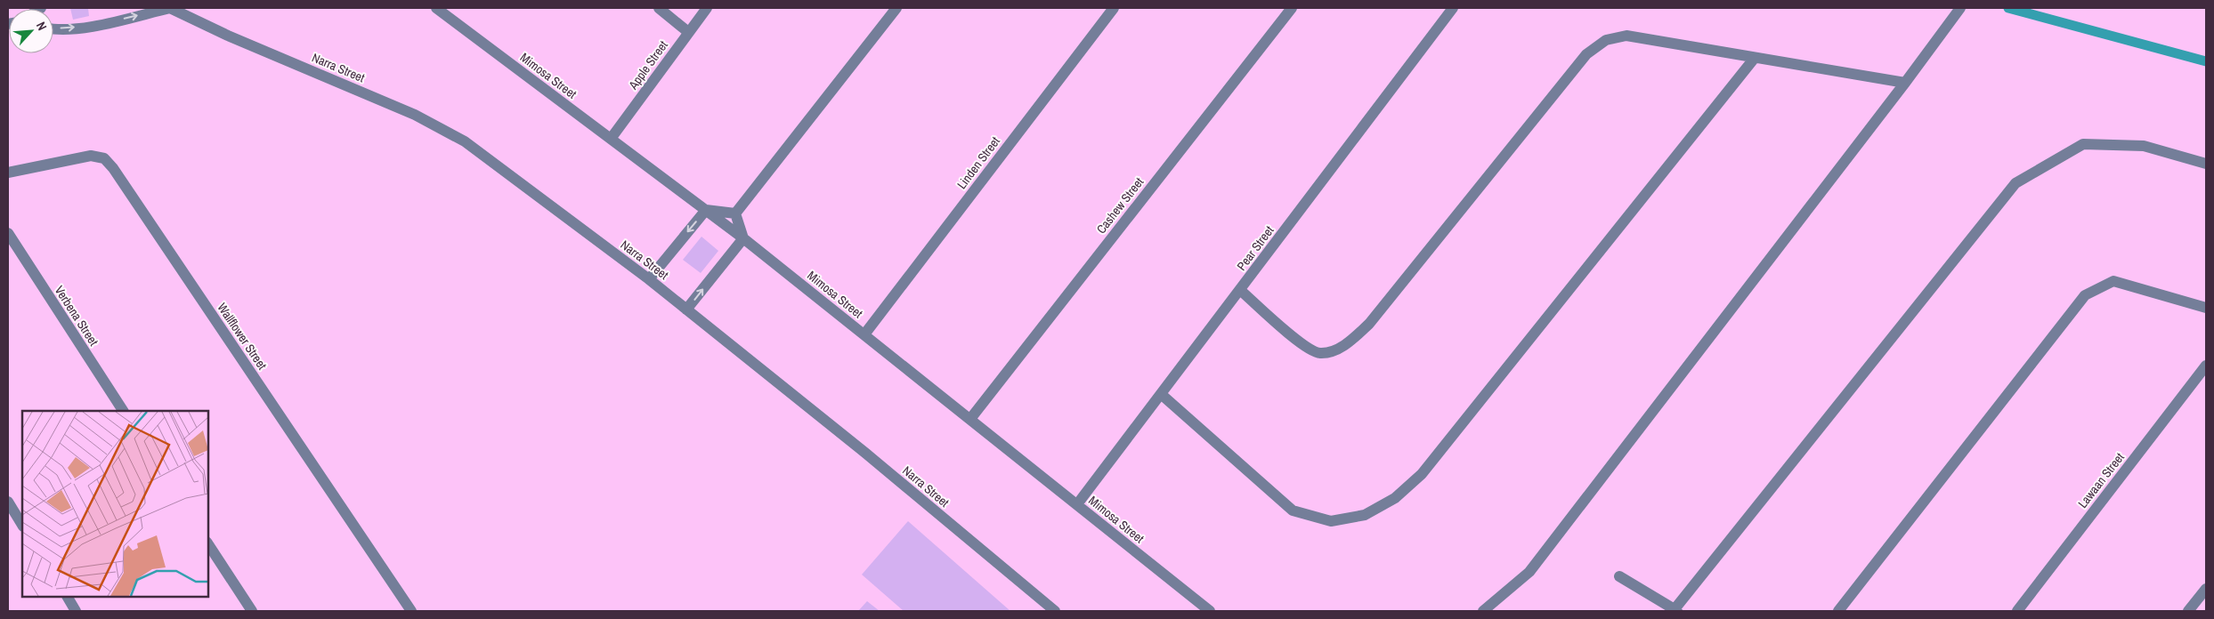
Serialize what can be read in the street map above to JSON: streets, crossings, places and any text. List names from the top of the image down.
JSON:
{
  "streets": {
    "street": [
      "Apple Street",
      "Narra Street",
      "Mimosa Street",
      "Linden Street",
      "Cashew Street",
      "Pear Street",
      "Verbena Street",
      "Wallflower Street",
      "Lawaan Street"
    ]
  },
  "crossings": [
    ["Apple Street", "Mimosa Street"],
    ["Mimosa Street", "Linden Street"],
    ["Mimosa Street", "Cashew Street"],
    ["Mimosa Street", "Pear Street"]
  ],
  "north": "top right"
}
